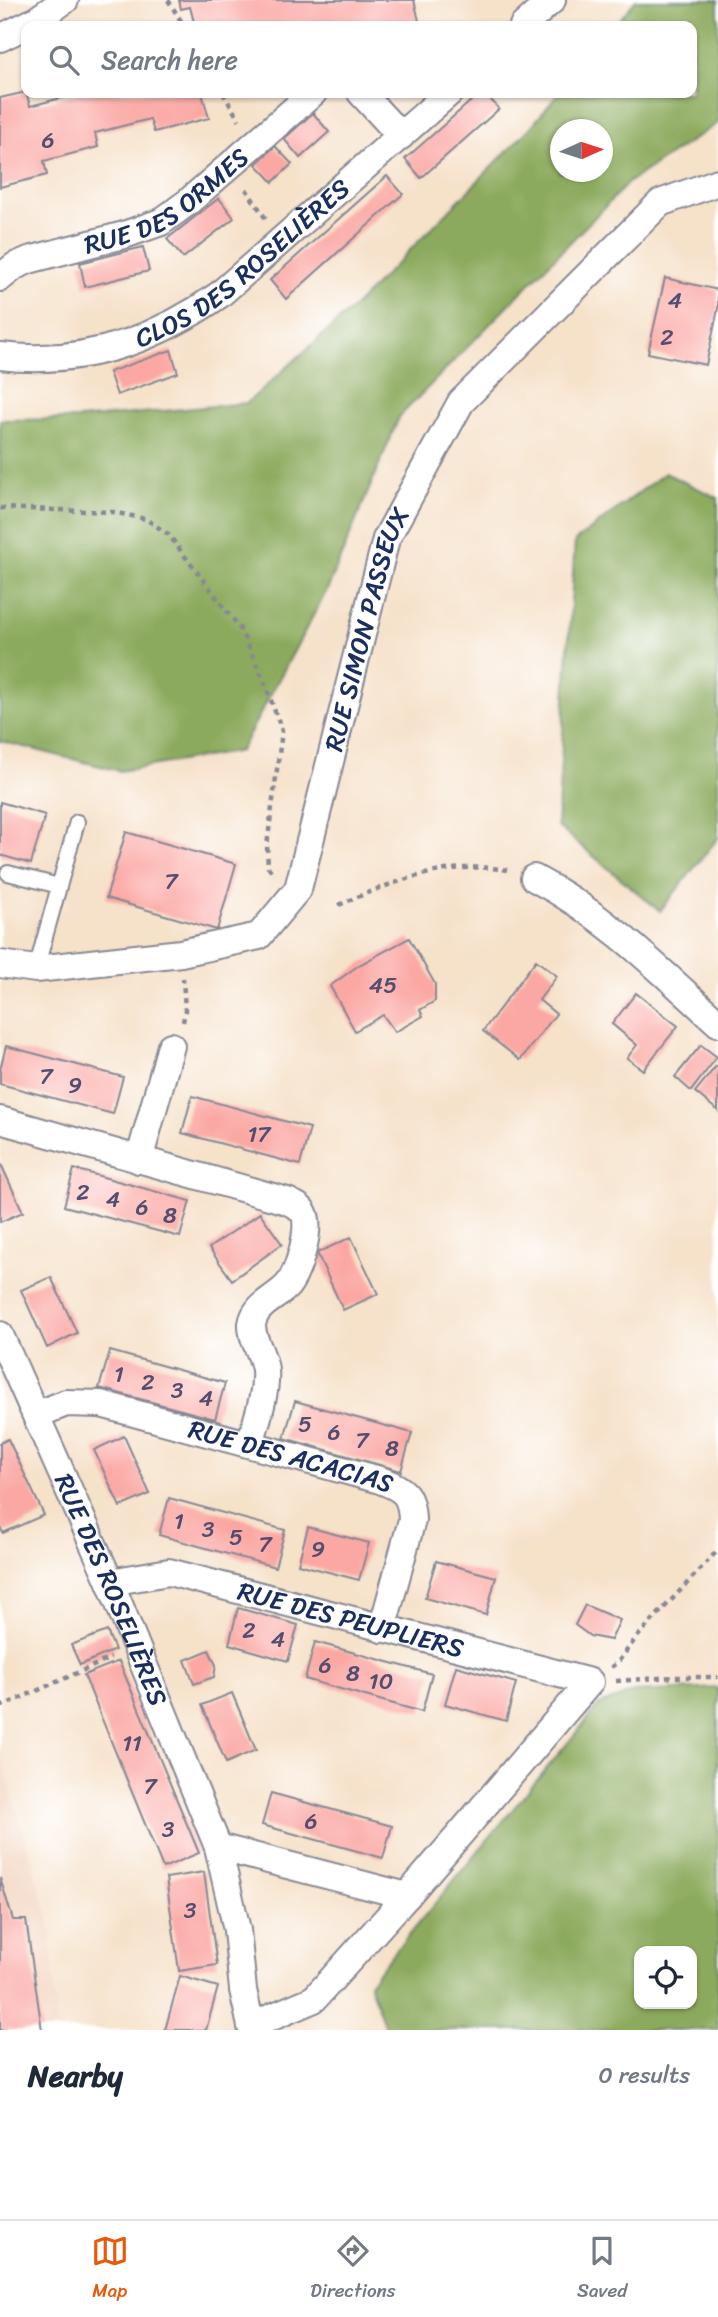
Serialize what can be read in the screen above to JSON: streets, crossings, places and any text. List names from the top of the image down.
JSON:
{
  "streets": {
    "street": [
      "RUE DES ORMES",
      "CLOS DES ROSELIÈRES",
      "RUE SIMON PASSEUX",
      "RUE DES ACACIAS",
      "RUE DES ROSELIÈRES",
      "RUE DES PEUPLIERS"
    ]
  },
  "crossings": [
    ["RUE DES ACACIAS", "RUE DES ROSELIÈRES"],
    ["RUE DES ACACIAS", "RUE DES PEUPLIERS"],
    ["RUE DES ROSELIÈRES", "RUE DES PEUPLIERS"]
  ],
  "house_numbers": [
    "6",
    "4",
    "2",
    "7",
    "45",
    "7",
    "9",
    "17",
    "2",
    "4",
    "6",
    "8",
    "1",
    "2",
    "3",
    "4",
    "5",
    "6",
    "7",
    "8",
    "1",
    "3",
    "5",
    "7",
    "9",
    "2",
    "4",
    "6",
    "8",
    "10",
    "11",
    "7",
    "6",
    "3",
    "3"
  ],
  "north": "right",
  "page": {
    "search": "Search here",
    "heading": ["Nearby", "0 results"],
    "nav": ["Map", "Directions", "Saved"]
  }
}
